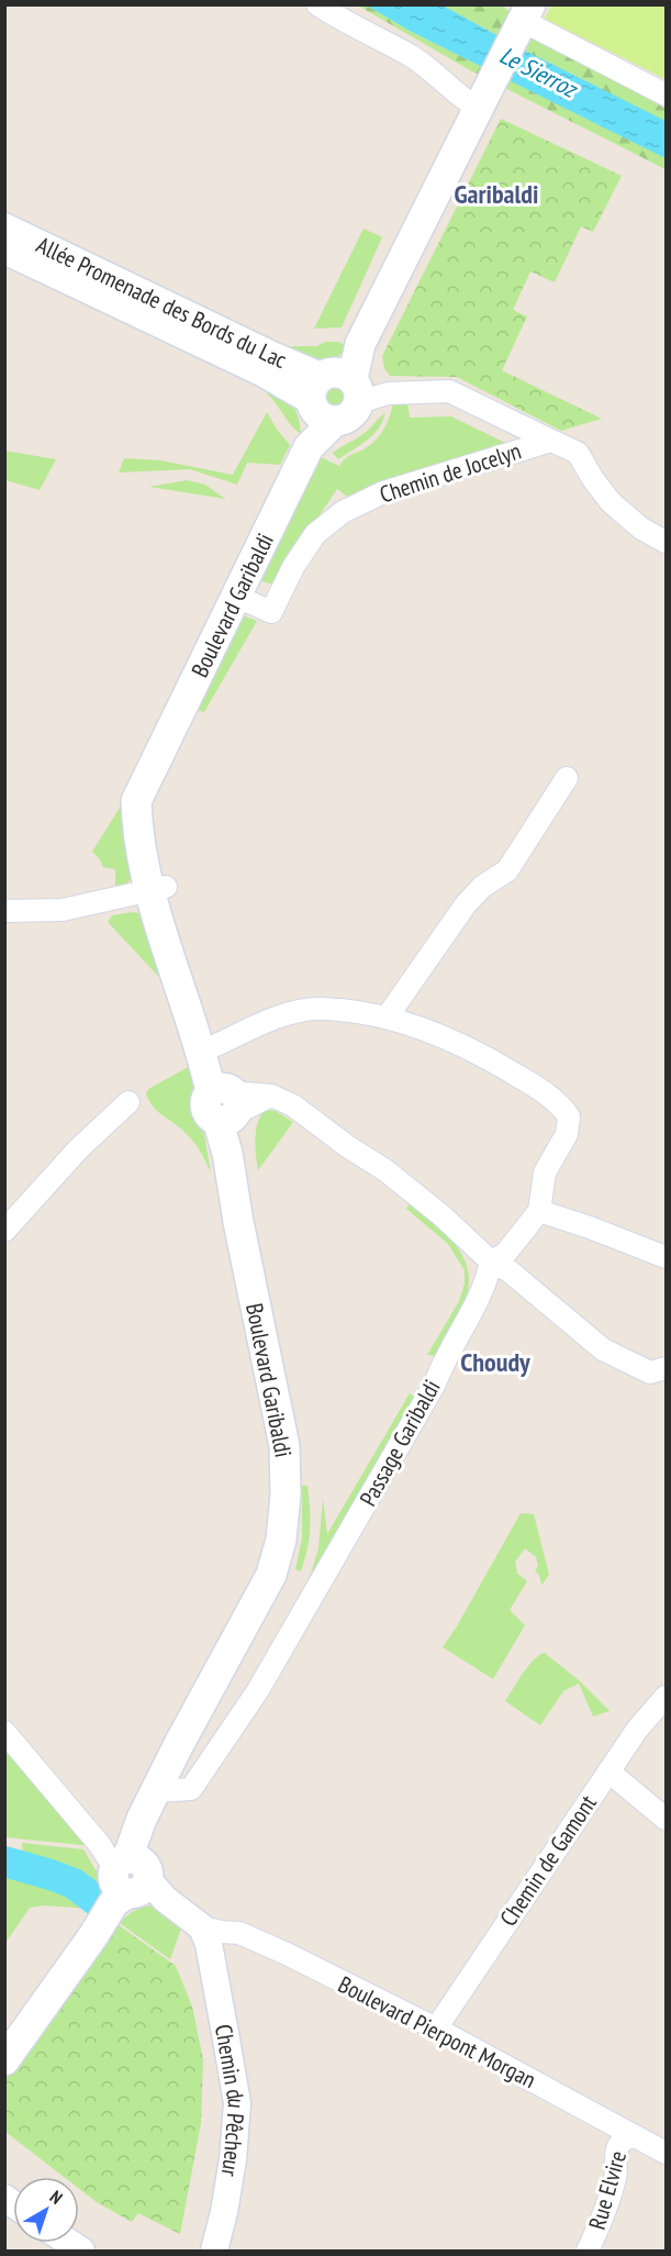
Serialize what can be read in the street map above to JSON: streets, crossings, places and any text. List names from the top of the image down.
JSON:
{
  "streets": {
    "main road": ["Boulevard Garibaldi"],
    "street": [
      "Allée Promenade des Bords du Lac",
      "Chemin de Jocelyn",
      "Passage Garibaldi",
      "Chemin de Gamont",
      "Boulevard Pierpont Morgan",
      "Chemin du Pêcheur",
      "Rue Elvire"
    ]
  },
  "crossings": [
    ["Allée Promenade des Bords du Lac", "Chemin de Jocelyn"],
    ["Allée Promenade des Bords du Lac", "Boulevard Garibaldi"],
    ["Chemin de Jocelyn", "Boulevard Garibaldi"],
    ["Boulevard Garibaldi", "Passage Garibaldi"],
    ["Chemin de Gamont", "Boulevard Pierpont Morgan"],
    ["Boulevard Pierpont Morgan", "Chemin du Pêcheur"],
    ["Boulevard Pierpont Morgan", "Rue Elvire"]
  ],
  "districts": ["Garibaldi", "Choudy"],
  "water": ["Le Sierroz"],
  "north": "top right"
}
